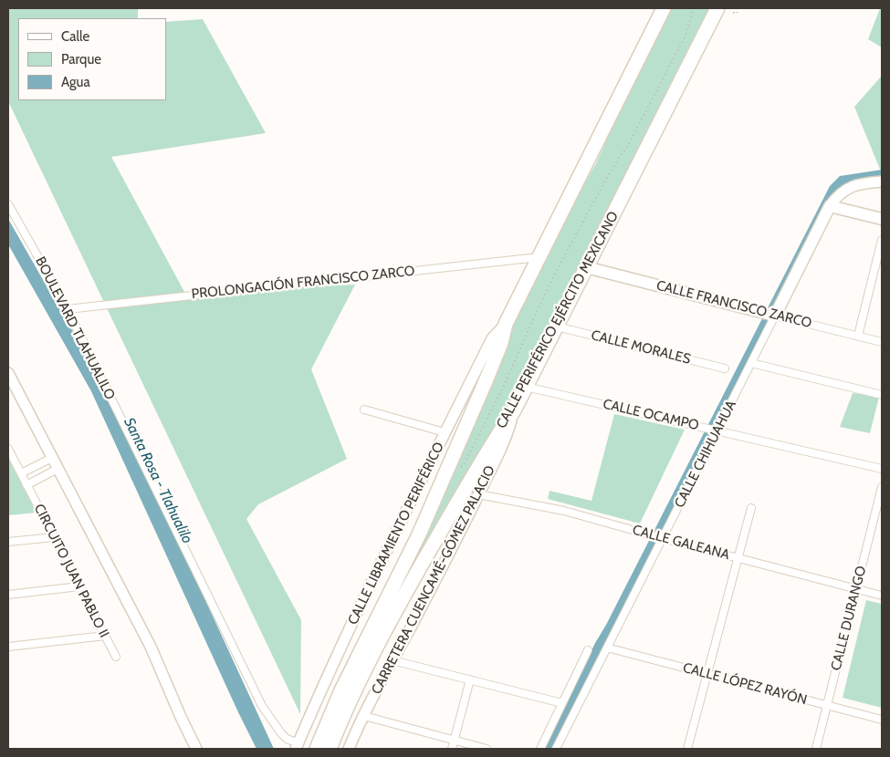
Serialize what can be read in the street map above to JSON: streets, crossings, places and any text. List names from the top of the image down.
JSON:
{
  "streets": {
    "highway": ["CALLE PERIFÉRICO EJÉRCITO MEXICANO"],
    "main road": [
      "CALLE FRANCISCO ZARCO",
      "CALLE CHIHUAHUA",
      "CALLE LIBRAMIENTO PERIFÉRICO",
      "CARRETERA CUENCAMÉ-GÓMEZ PALACIO"
    ],
    "street": [
      "PROLONGACIÓN FRANCISCO ZARCO",
      "BOULEVARD TLAHUALILO",
      "CALLE MORALES",
      "CALLE OCAMPO",
      "CALLE GALEANA",
      "CIRCUITO JUAN PABLO II",
      "CALLE DURANGO",
      "CALLE LÓPEZ RAYÓN"
    ]
  },
  "crossings": [
    ["PROLONGACIÓN FRANCISCO ZARCO", "BOULEVARD TLAHUALILO"],
    ["CALLE FRANCISCO ZARCO", "CALLE PERIFÉRICO EJÉRCITO MEXICANO"],
    ["CALLE FRANCISCO ZARCO", "CALLE CHIHUAHUA"],
    ["CALLE PERIFÉRICO EJÉRCITO MEXICANO", "CALLE MORALES"],
    ["CALLE PERIFÉRICO EJÉRCITO MEXICANO", "CALLE OCAMPO"],
    ["CALLE PERIFÉRICO EJÉRCITO MEXICANO", "CARRETERA CUENCAMÉ-GÓMEZ PALACIO"],
    ["BOULEVARD TLAHUALILO", "CALLE LIBRAMIENTO PERIFÉRICO"],
    ["CALLE OCAMPO", "CALLE CHIHUAHUA"],
    ["CALLE CHIHUAHUA", "CALLE GALEANA"],
    ["CALLE CHIHUAHUA", "CALLE LÓPEZ RAYÓN"],
    ["CALLE GALEANA", "CARRETERA CUENCAMÉ-GÓMEZ PALACIO"],
    ["CALLE GALEANA", "CALLE DURANGO"],
    ["CALLE DURANGO", "CALLE LÓPEZ RAYÓN"]
  ],
  "water": ["Santa Rosa - Tlahualilo"],
  "legend": ["Calle", "Parque", "Agua"]
}
